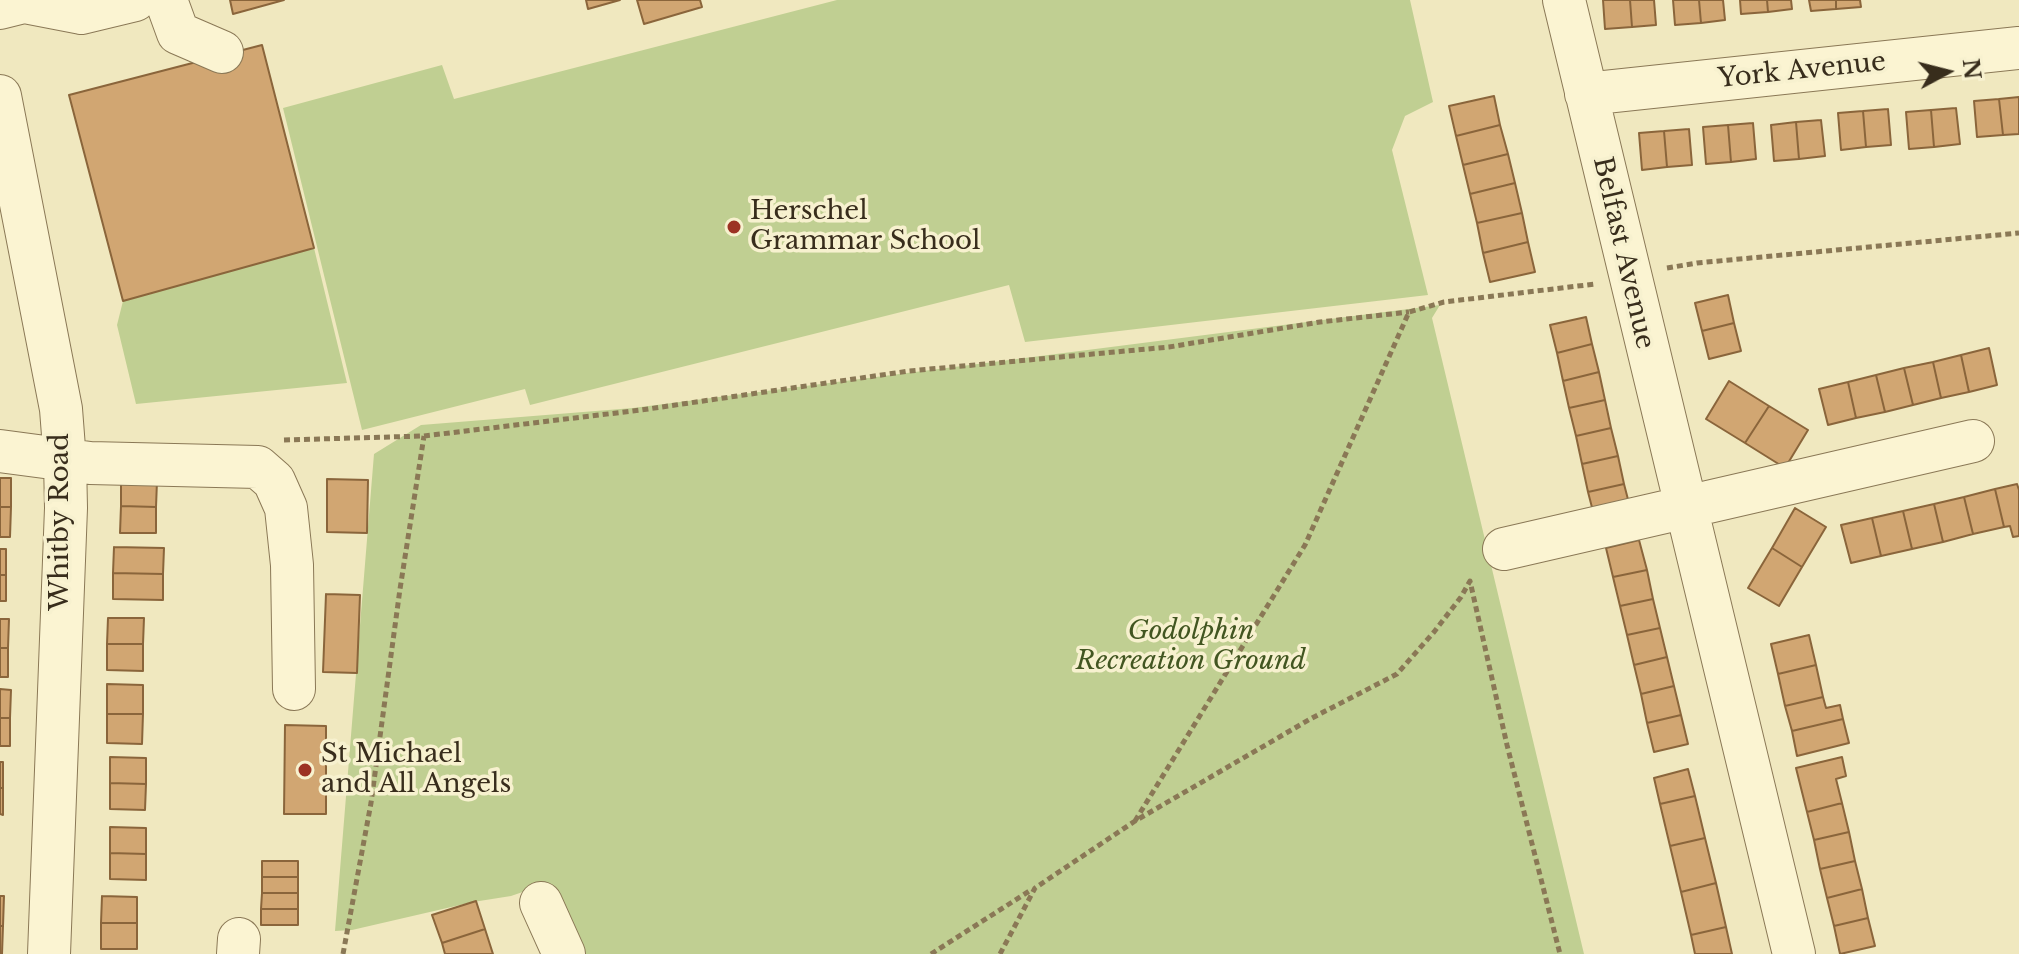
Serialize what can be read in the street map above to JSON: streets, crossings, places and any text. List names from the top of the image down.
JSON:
{
  "streets": {
    "street": ["York Avenue", "Belfast Avenue", "Whitby Road"]
  },
  "crossings": [
    ["York Avenue", "Belfast Avenue"]
  ],
  "parks": ["Godolphin Recreation Ground"],
  "places": ["Herschel Grammar School", "St Michael and All Angels"],
  "north": "right"
}
